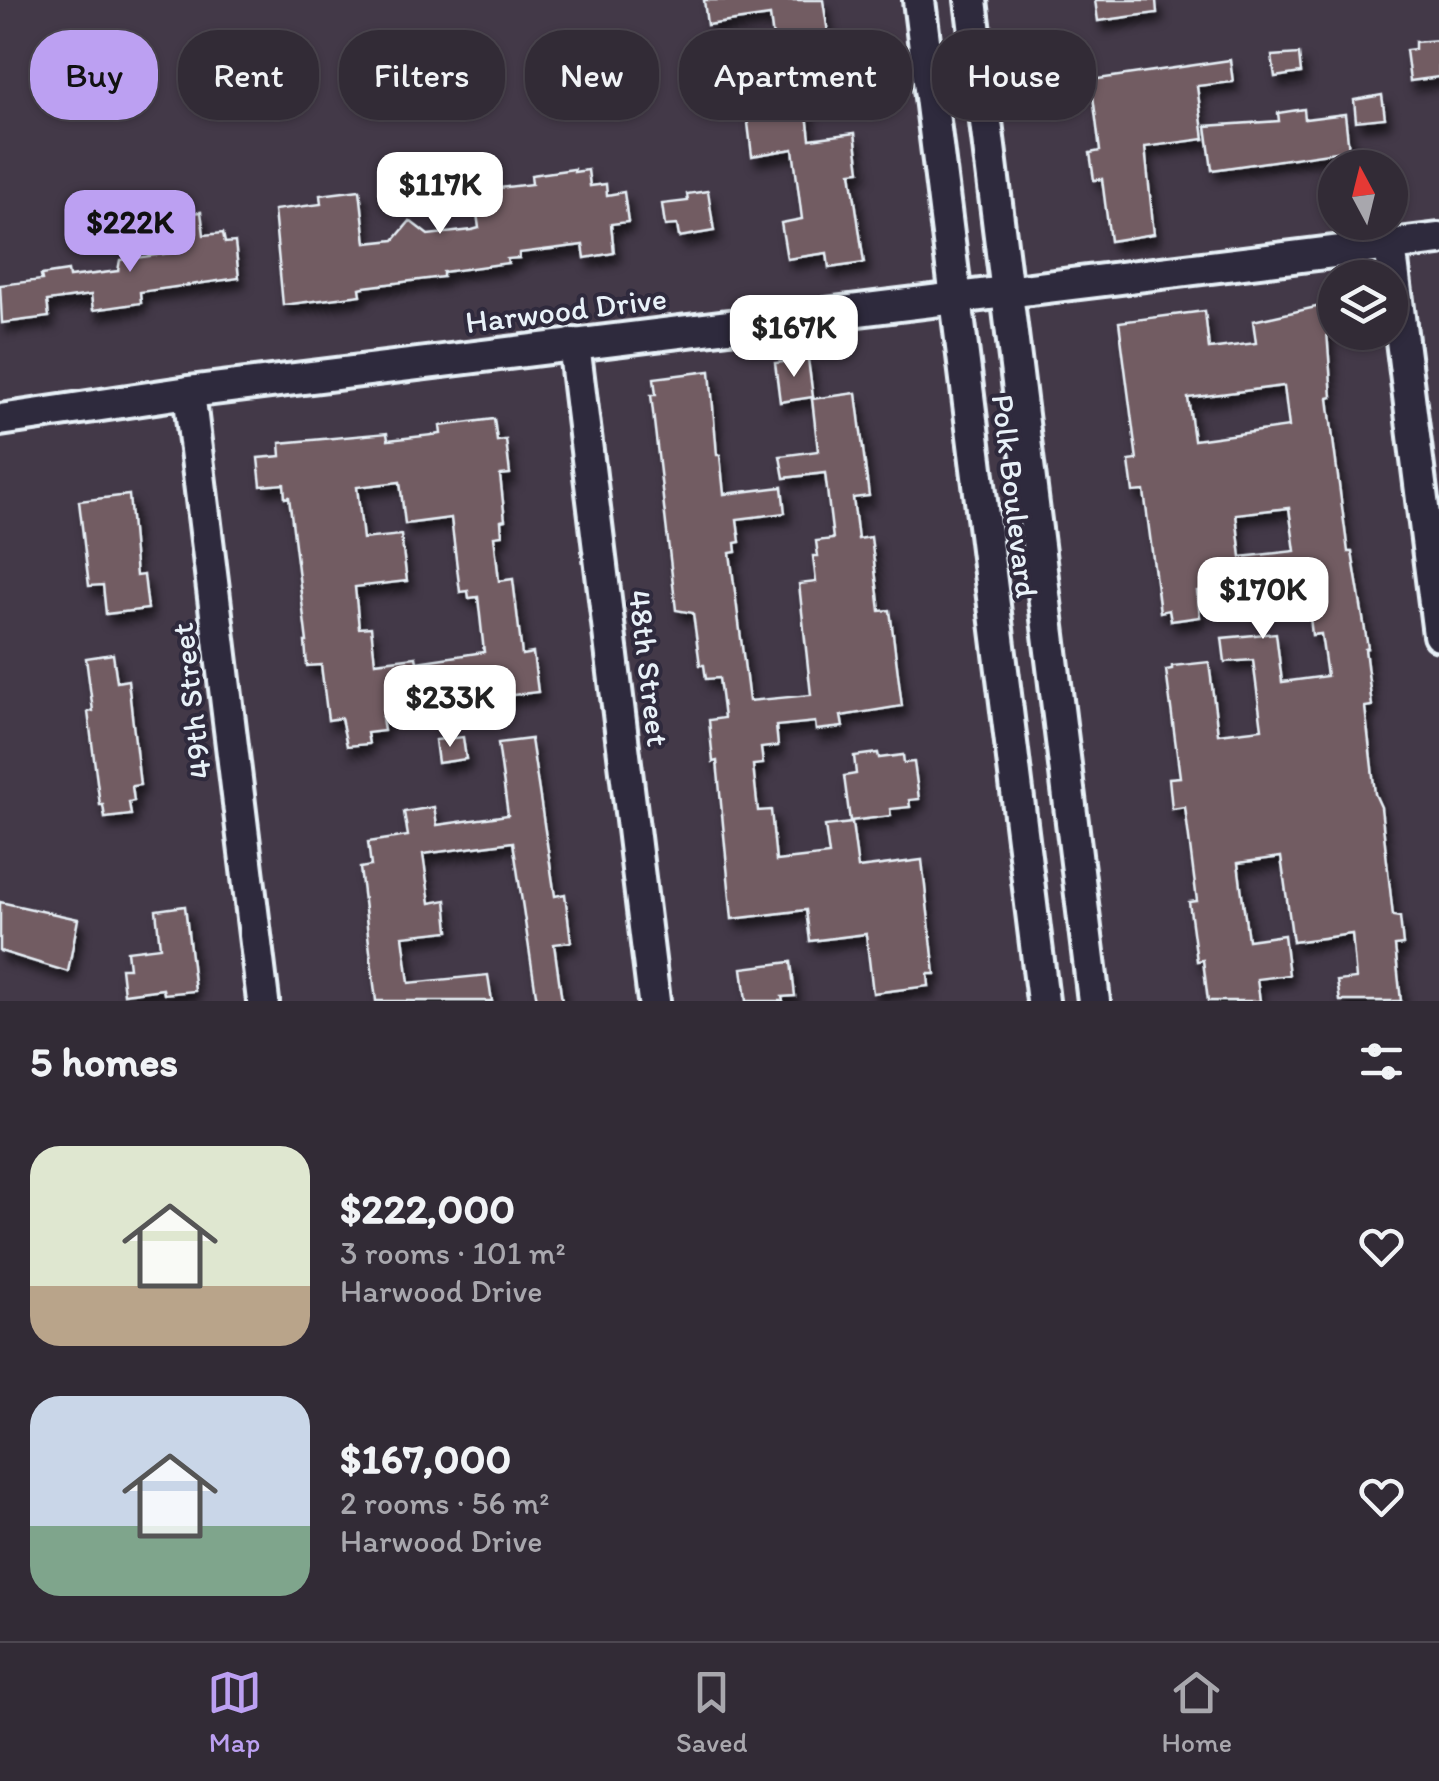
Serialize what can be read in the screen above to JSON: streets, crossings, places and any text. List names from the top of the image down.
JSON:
{
  "streets": {
    "street": [
      "Harwood Drive",
      "Polk Boulevard",
      "48th Street",
      "49th Street"
    ]
  },
  "crossings": [
    ["Harwood Drive", "Polk Boulevard"],
    ["Harwood Drive", "48th Street"],
    ["Harwood Drive", "49th Street"]
  ],
  "north": "top",
  "page": {
    "chip": [
      "Buy",
      "Rent",
      "Filters",
      "New",
      "Apartment",
      "House"
    ],
    "price": [
      "$117K",
      "$222K",
      "$167K",
      "$170K",
      "$233K"
    ],
    "heading": "5 homes",
    "list": [
      {
        "name": "$222,000",
        "note": "3 rooms · 101 m² · Harwood Drive"
      },
      {
        "name": "$167,000",
        "note": "2 rooms · 56 m² · Harwood Drive"
      }
    ],
    "tabs": ["Map", "Saved", "Home"]
  }
}
